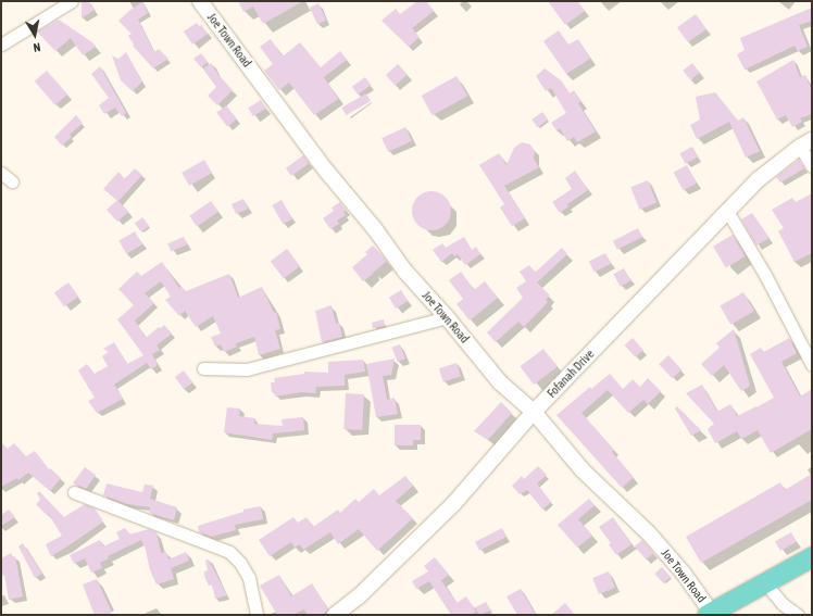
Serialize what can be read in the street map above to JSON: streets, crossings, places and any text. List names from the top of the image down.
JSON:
{
  "streets": {
    "street": ["Joe Town Road", "Fofanah Drive"]
  },
  "crossings": [
    ["Joe Town Road", "Fofanah Drive"]
  ],
  "north": "bottom"
}
